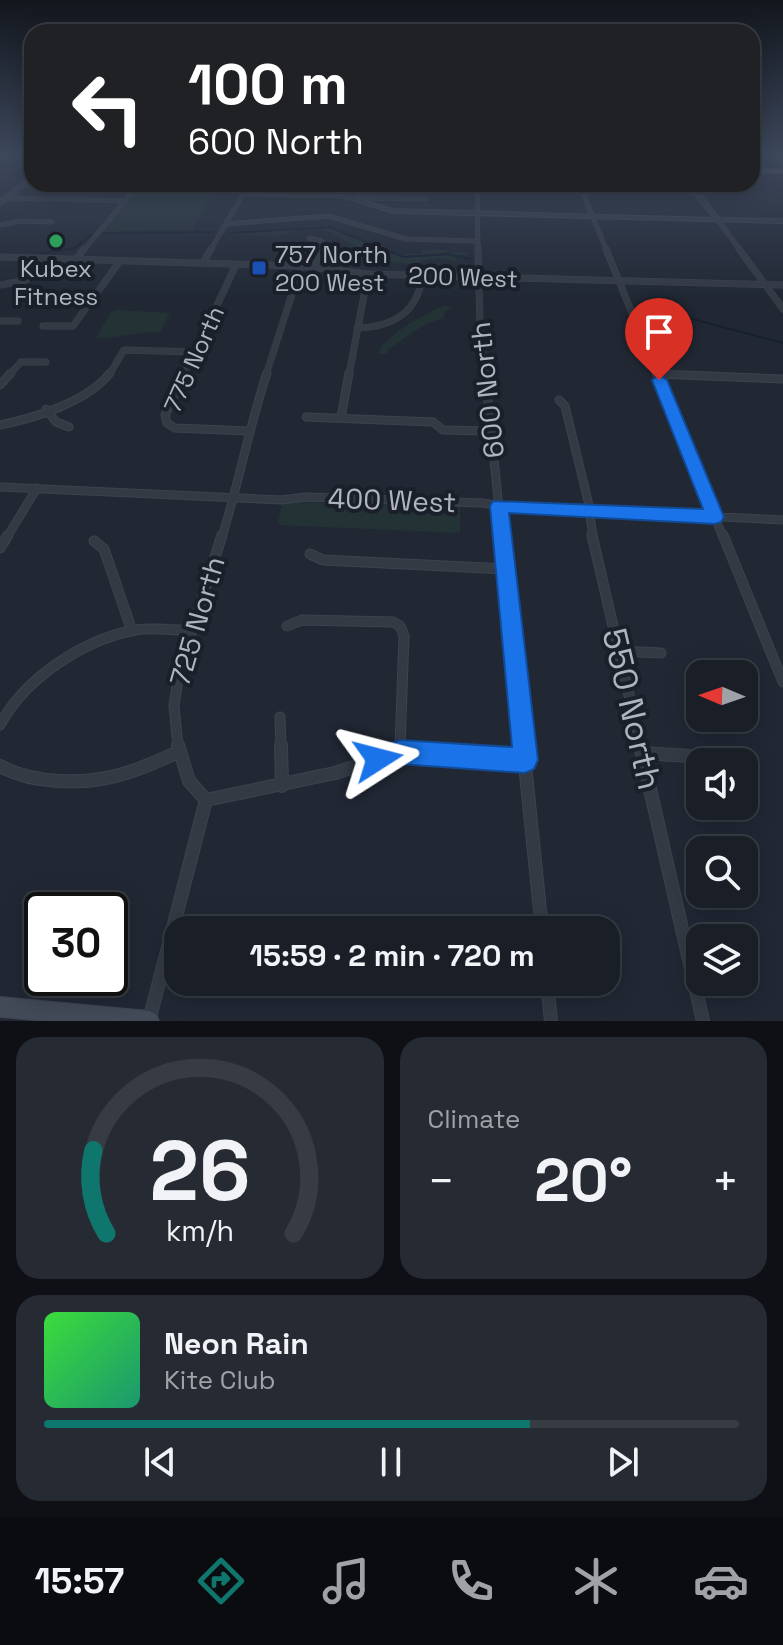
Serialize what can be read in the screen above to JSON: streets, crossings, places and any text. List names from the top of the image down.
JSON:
{
  "streets": {
    "street": [
      "200 West",
      "775 North",
      "600 North",
      "400 West",
      "725 North",
      "550 North"
    ]
  },
  "crossings": [
    ["200 West", "775 North"],
    ["200 West", "600 North"],
    ["200 West", "725 North"],
    ["775 North", "725 North"],
    ["600 North", "400 West"],
    ["400 West", "725 North"],
    ["400 West", "550 North"]
  ],
  "places": {
    "other": ["Kubex Fitness"],
    "transit": ["757 North 200 West"]
  },
  "north": "left",
  "page": {
    "turn": ["100 m", "600 North"],
    "limit": "30",
    "trip": "15:59 · 2 min · 720 m",
    "tile": "Climate",
    "heat": ["−", "20°", "+"],
    "song": ["Neon Rain", "Kite Club"],
    "tabs": "15:57",
    "gauge": ["26", "km/h"]
  }
}
